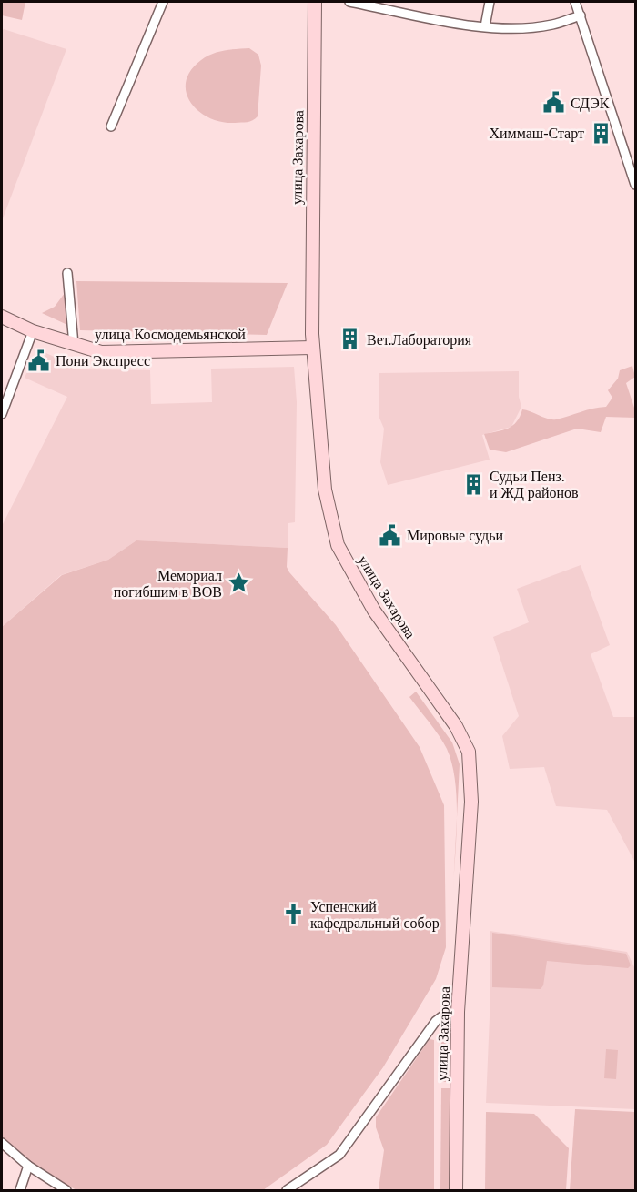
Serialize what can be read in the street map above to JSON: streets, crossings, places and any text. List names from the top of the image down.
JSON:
{
  "streets": {
    "main road": ["улица Захарова", "улица Космодемьянской"]
  },
  "crossings": [
    ["улица Захарова", "улица Космодемьянской"]
  ],
  "places": {
    "public building": ["СДЭК", "Пони Экспресс", "Мировые судьи"],
    "building": ["Химмаш-Старт", "Вет.Лаборатория", "Судьи Пенз. и ЖД районов"],
    "place": ["Мемориал погибшим в ВОВ"],
    "church": ["Успенский кафедральный собор"]
  }
}
